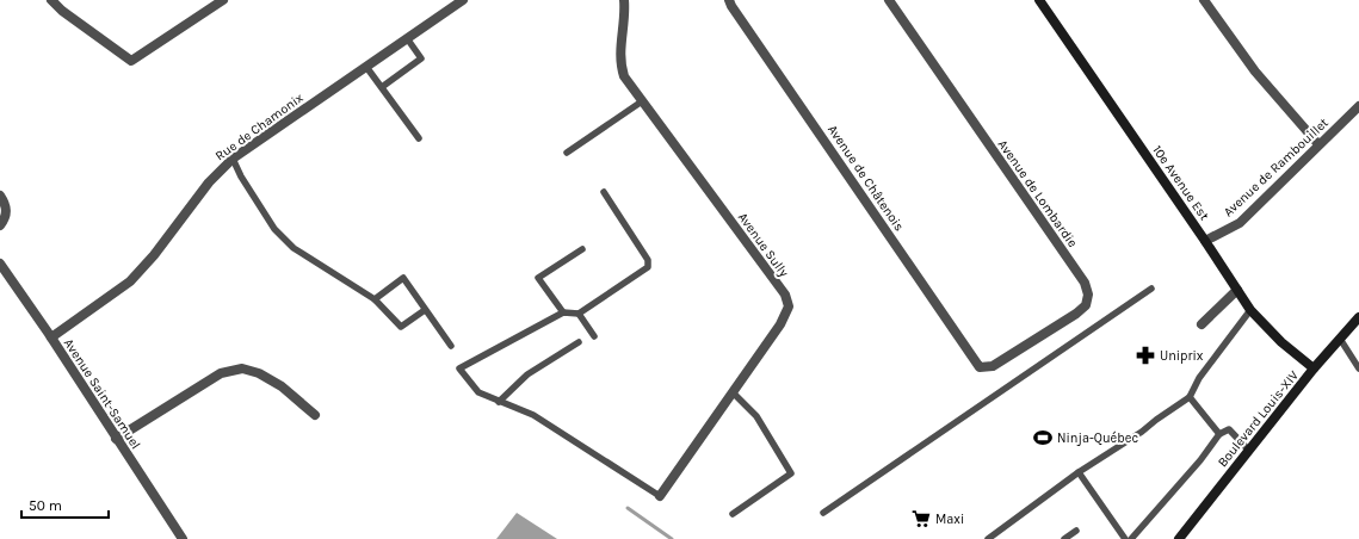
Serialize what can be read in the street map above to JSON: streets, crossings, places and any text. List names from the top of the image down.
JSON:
{
  "streets": {
    "street": [
      "Rue de Chamonix",
      "Avenue de Rambouillet",
      "Avenue de Châtenois",
      "10e Avenue Est",
      "Avenue de Lombardie",
      "Avenue Sully",
      "Avenue Saint-Samuel",
      "Boulevard Louis-XIV"
    ]
  },
  "crossings": [
    ["Rue de Chamonix", "Avenue Saint-Samuel"],
    ["Avenue de Rambouillet", "10e Avenue Est"],
    ["Avenue de Châtenois", "Avenue de Lombardie"],
    ["10e Avenue Est", "Boulevard Louis-XIV"]
  ],
  "places": {
    "pharmacy": ["Uniprix"],
    "sports": ["Ninja-Québec"],
    "supermarket": ["Maxi"]
  },
  "scale_bar": "50 m"
}
